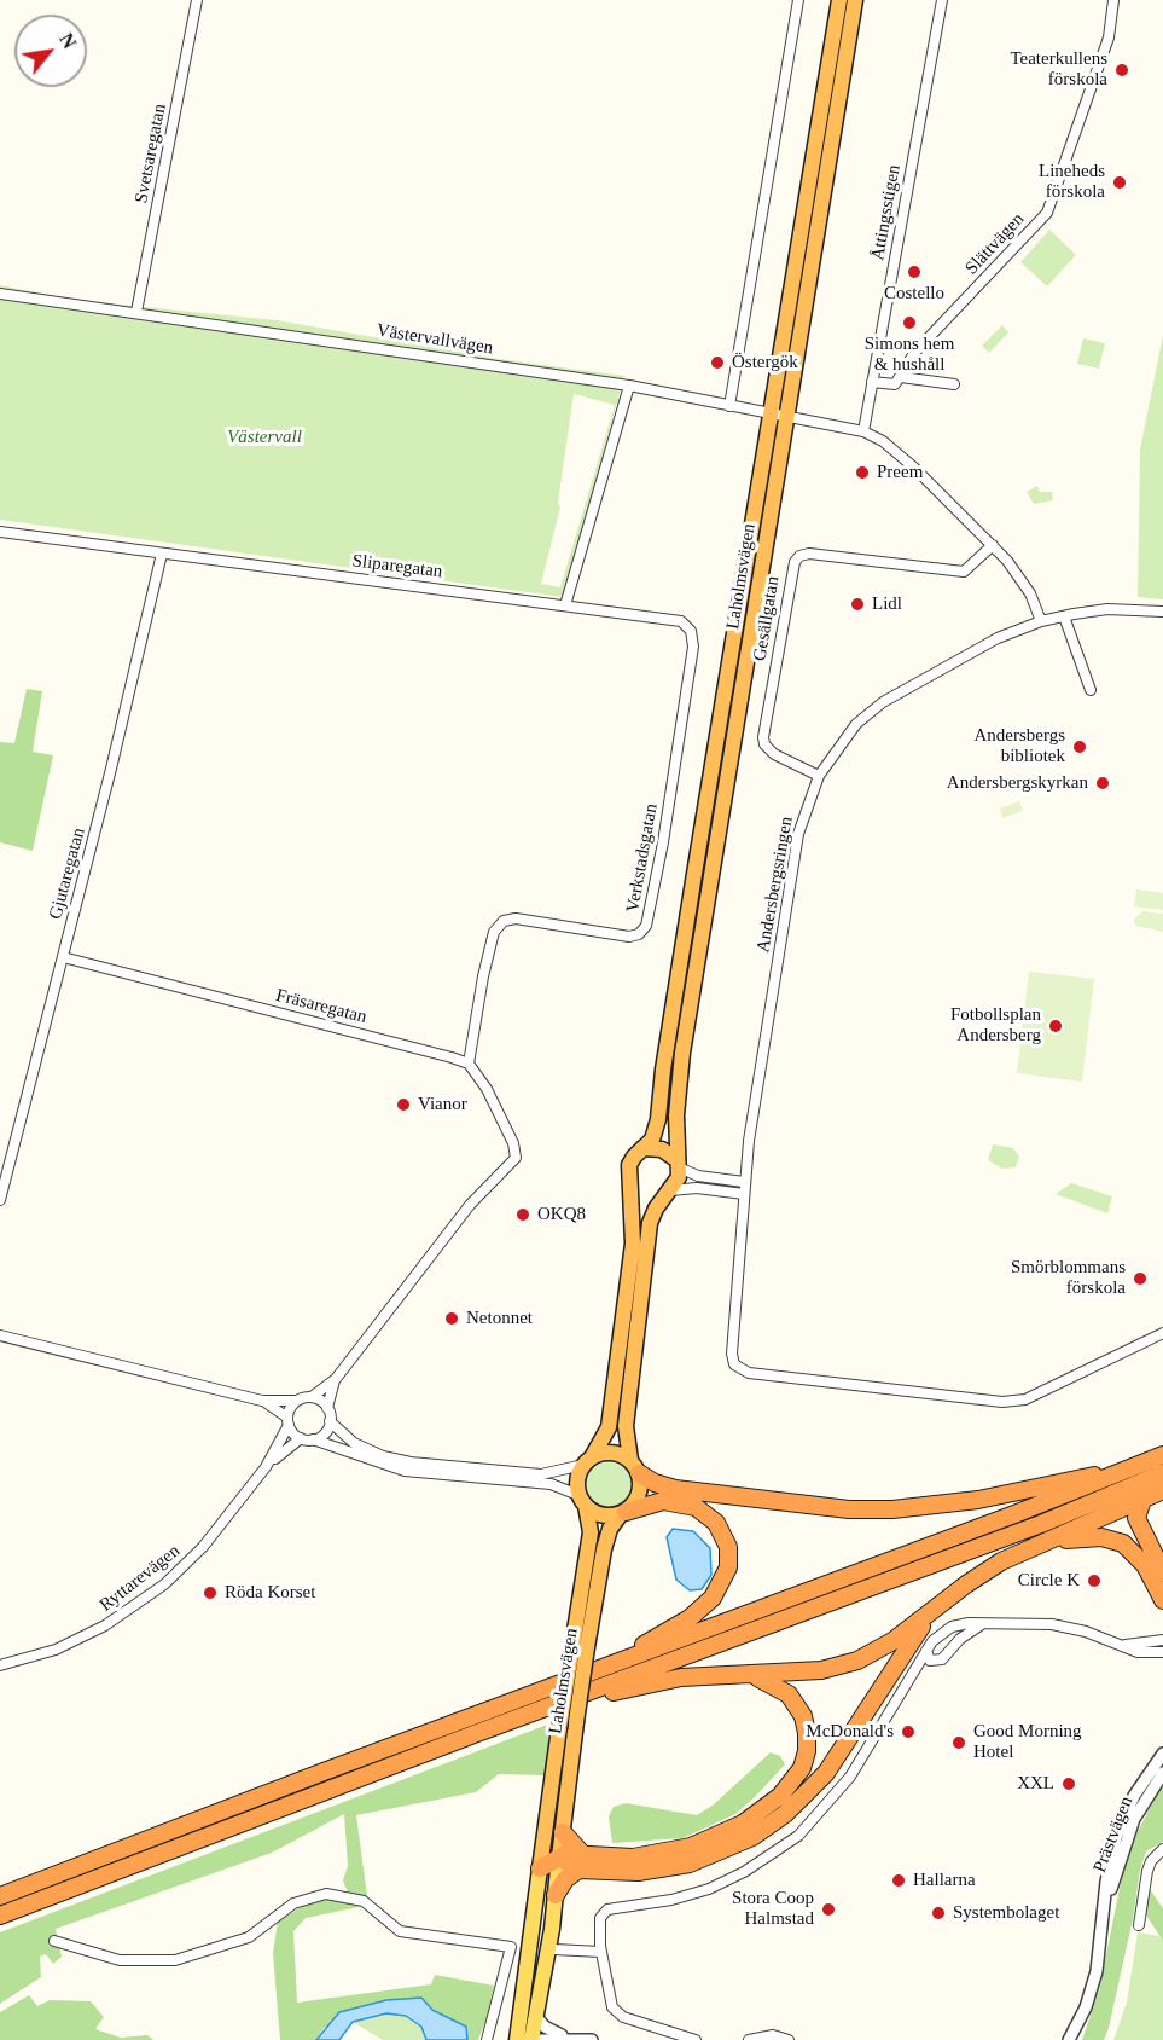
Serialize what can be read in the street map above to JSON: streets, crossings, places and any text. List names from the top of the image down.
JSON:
{
  "streets": {
    "highway": ["Laholmsvägen"],
    "street": [
      "Svetsaregatan",
      "Åttingsstigen",
      "Slättvägen",
      "Västervallvägen",
      "Sliparegatan",
      "Gesällgatan",
      "Verkstadsgatan",
      "Gjutaregatan",
      "Andersbergsringen",
      "Fräsaregatan",
      "Ryttarevägen",
      "Prästvägen"
    ]
  },
  "crossings": [
    ["Svetsaregatan", "Västervallvägen"],
    ["Åttingsstigen", "Västervallvägen"],
    ["Västervallvägen", "Laholmsvägen"],
    ["Sliparegatan", "Verkstadsgatan"],
    ["Sliparegatan", "Gjutaregatan"],
    ["Gesällgatan", "Andersbergsringen"],
    ["Verkstadsgatan", "Fräsaregatan"],
    ["Gjutaregatan", "Fräsaregatan"]
  ],
  "parks": ["Västervall"],
  "places": [
    "Teaterkullens förskola",
    "Lineheds förskola",
    "Costello",
    "Simons hem & hushåll",
    "Östergök",
    "Preem",
    "Lidl",
    "Andersbergs bibliotek",
    "Andersbergskyrkan",
    "Fotbollsplan Andersberg",
    "Vianor",
    "OKQ8",
    "Smörblommans förskola",
    "Netonnet",
    "Circle K",
    "Röda Korset",
    "McDonald's",
    "Good Morning Hotel",
    "XXL",
    "Hallarna",
    "Stora Coop Halmstad",
    "Systembolaget"
  ],
  "north": "top right"
}
